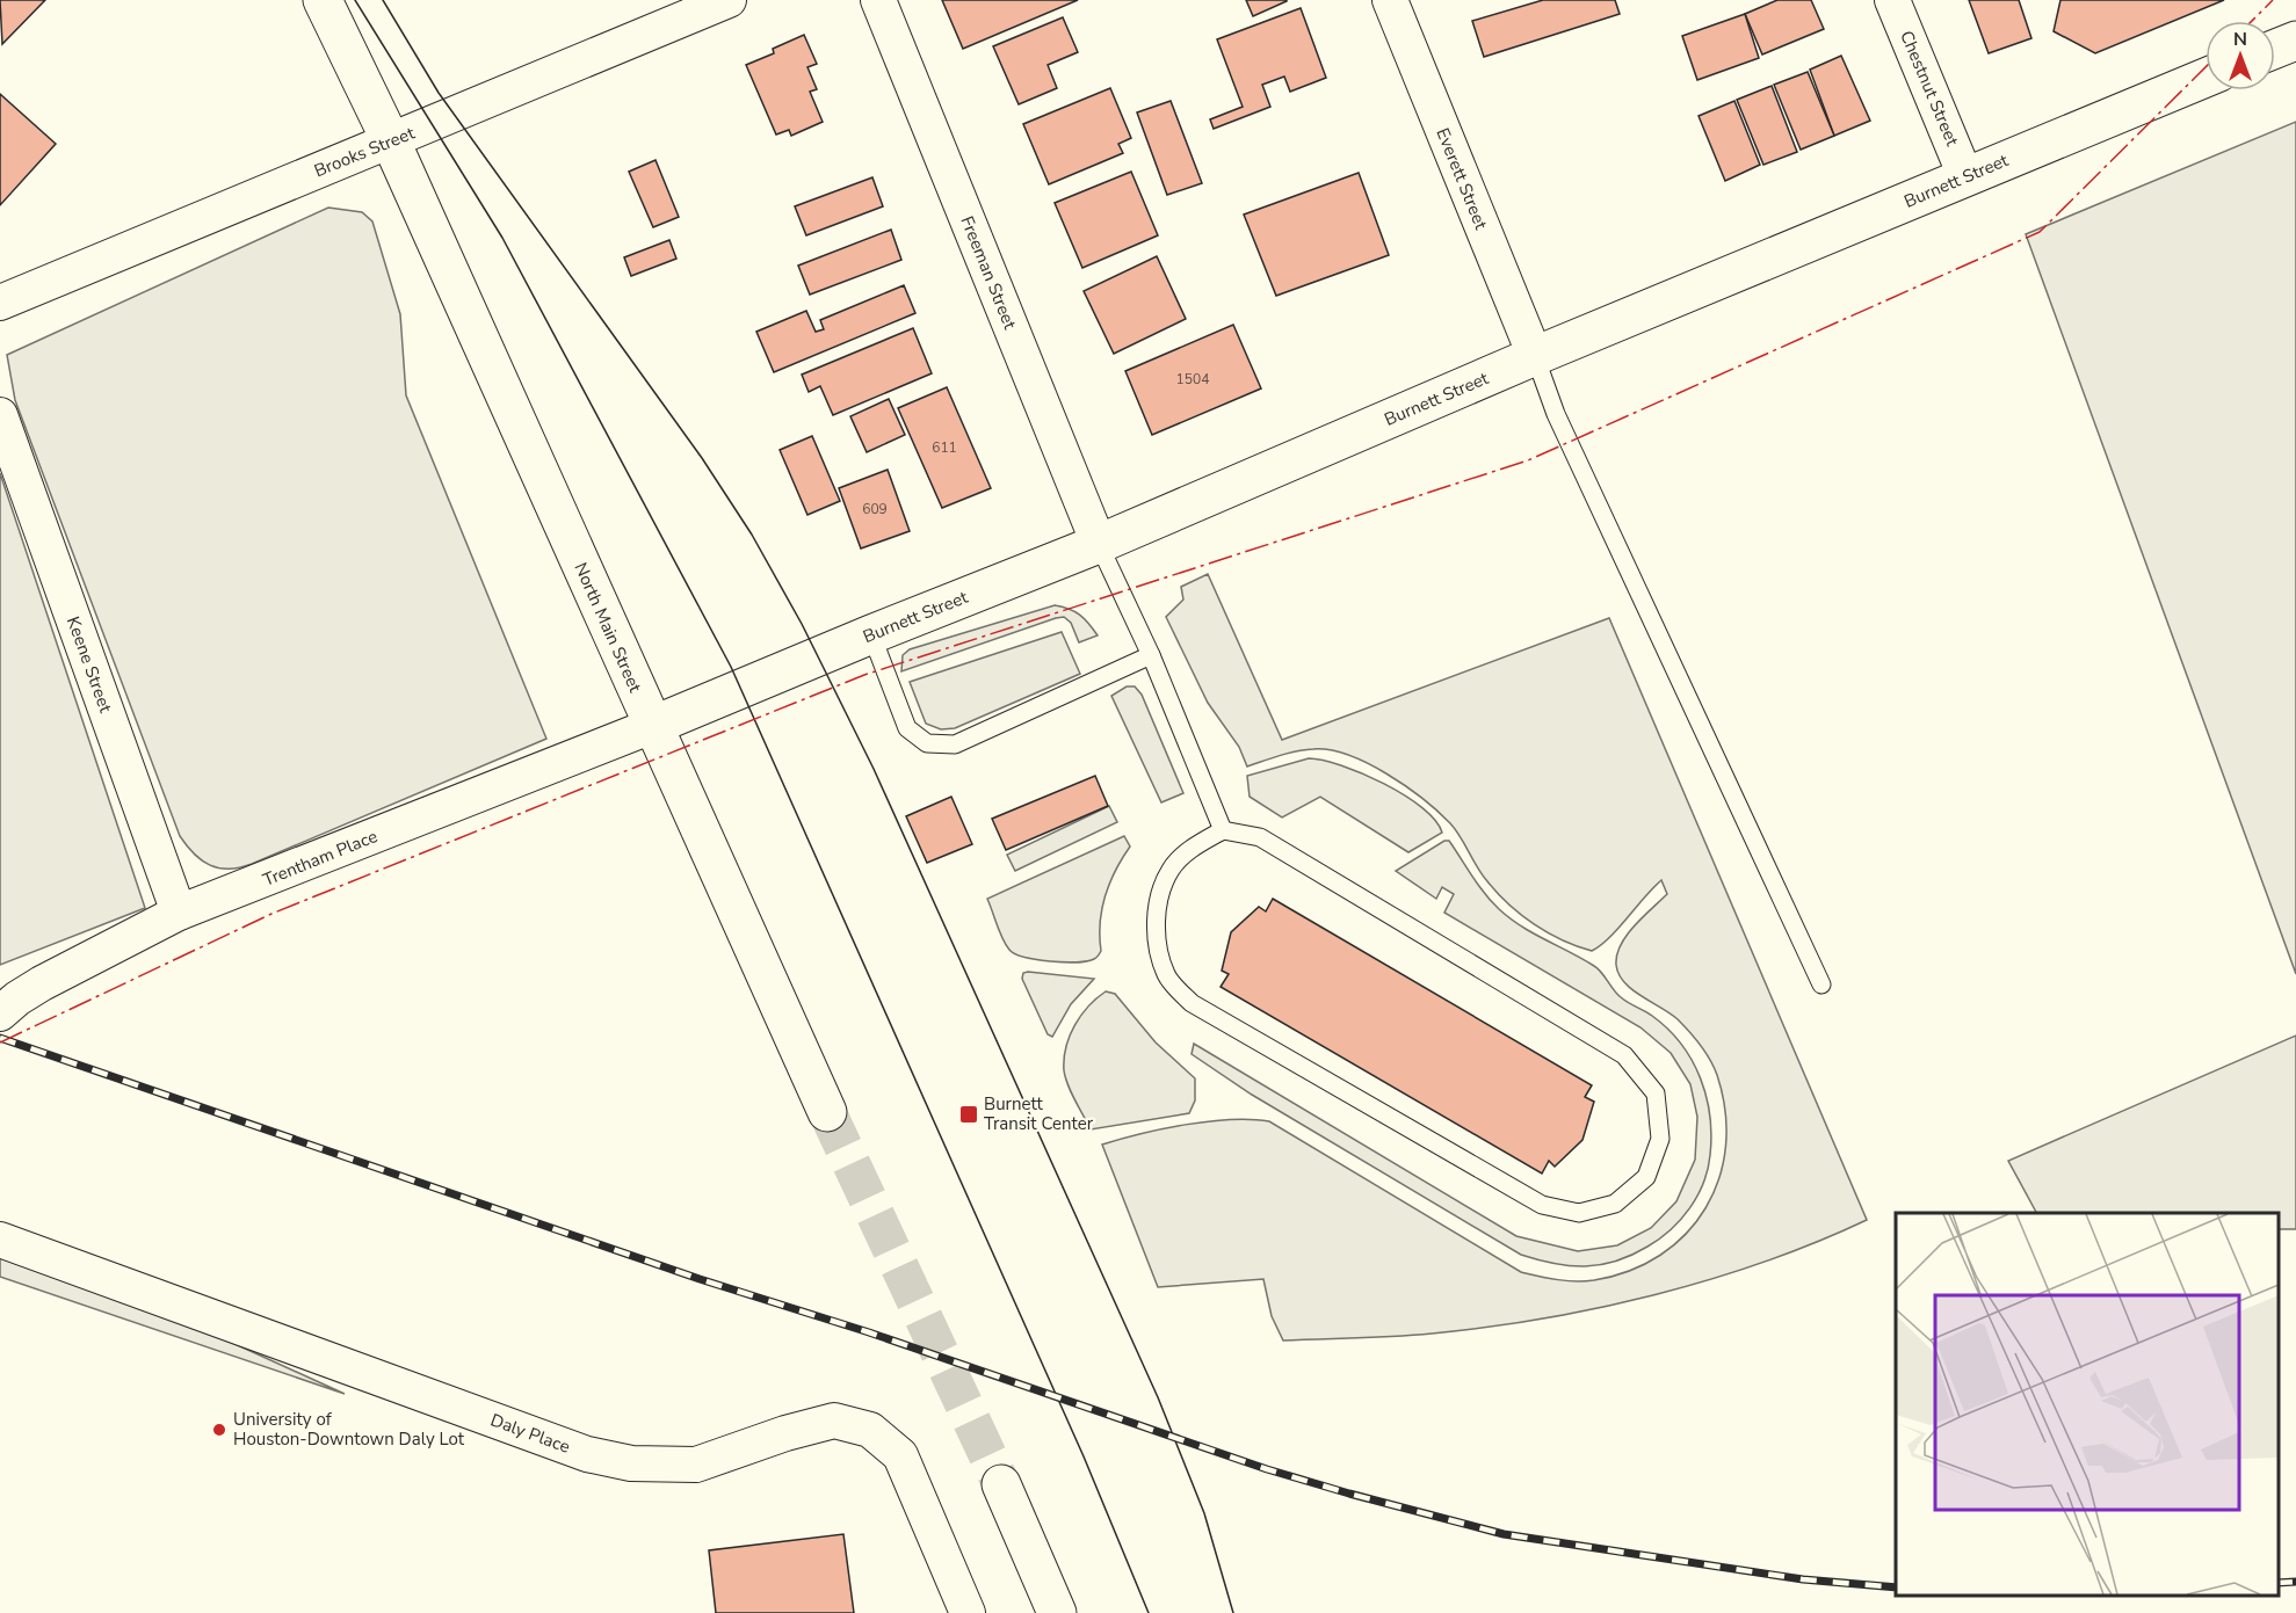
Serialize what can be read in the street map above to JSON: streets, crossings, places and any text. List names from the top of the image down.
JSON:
{
  "streets": {
    "street": [
      "Chestnut Street",
      "Brooks Street",
      "Everett Street",
      "Burnett Street",
      "Freeman Street",
      "North Main Street",
      "Keene Street",
      "Trentham Place",
      "Daly Place"
    ]
  },
  "crossings": [
    ["Chestnut Street", "Burnett Street"],
    ["Brooks Street", "North Main Street"],
    ["Everett Street", "Burnett Street"],
    ["Burnett Street", "Freeman Street"],
    ["Burnett Street", "North Main Street"],
    ["Burnett Street", "Trentham Place"],
    ["North Main Street", "Trentham Place"],
    ["Keene Street", "Trentham Place"]
  ],
  "places": {
    "transit": ["Burnett Transit Center"],
    "other": ["University of Houston-Downtown Daly Lot"]
  },
  "house_numbers": ["1504", "611", "609"],
  "north": "top"
}
